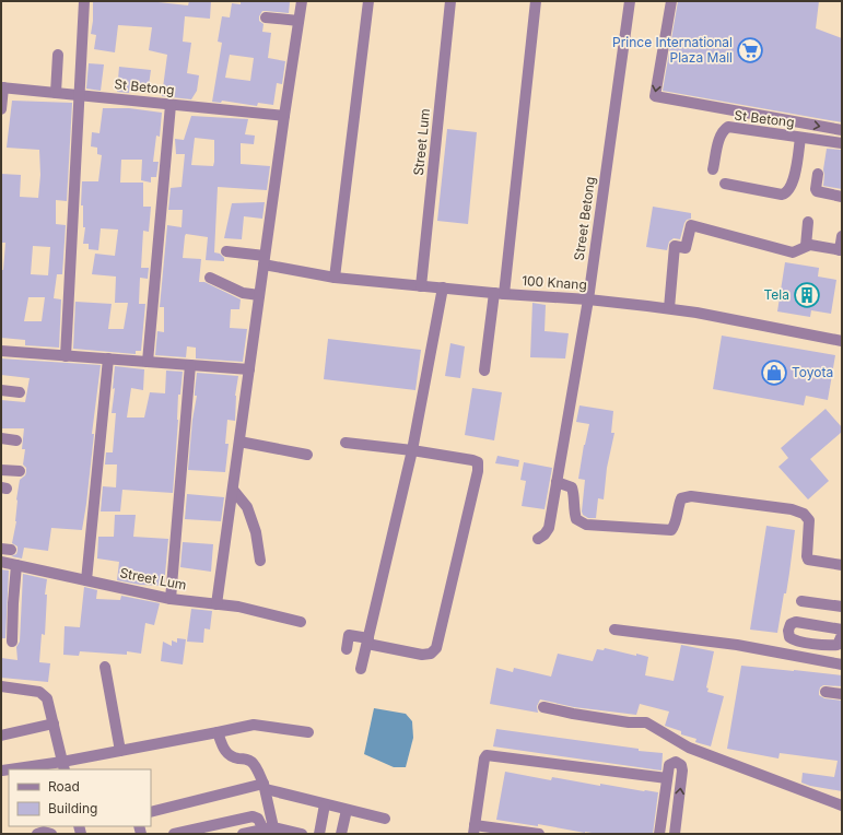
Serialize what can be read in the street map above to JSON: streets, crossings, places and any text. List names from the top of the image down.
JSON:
{
  "streets": {
    "street": [
      "St Betong",
      "Street Lum",
      "Street Betong",
      "100 Knang"
    ]
  },
  "crossings": [
    ["Street Lum", "100 Knang"],
    ["Street Betong", "100 Knang"]
  ],
  "places": {
    "supermarket": ["Prince International Plaza Mall"],
    "building": ["Tela"],
    "shop": ["Toyota"]
  },
  "legend": ["Road", "Building"]
}
